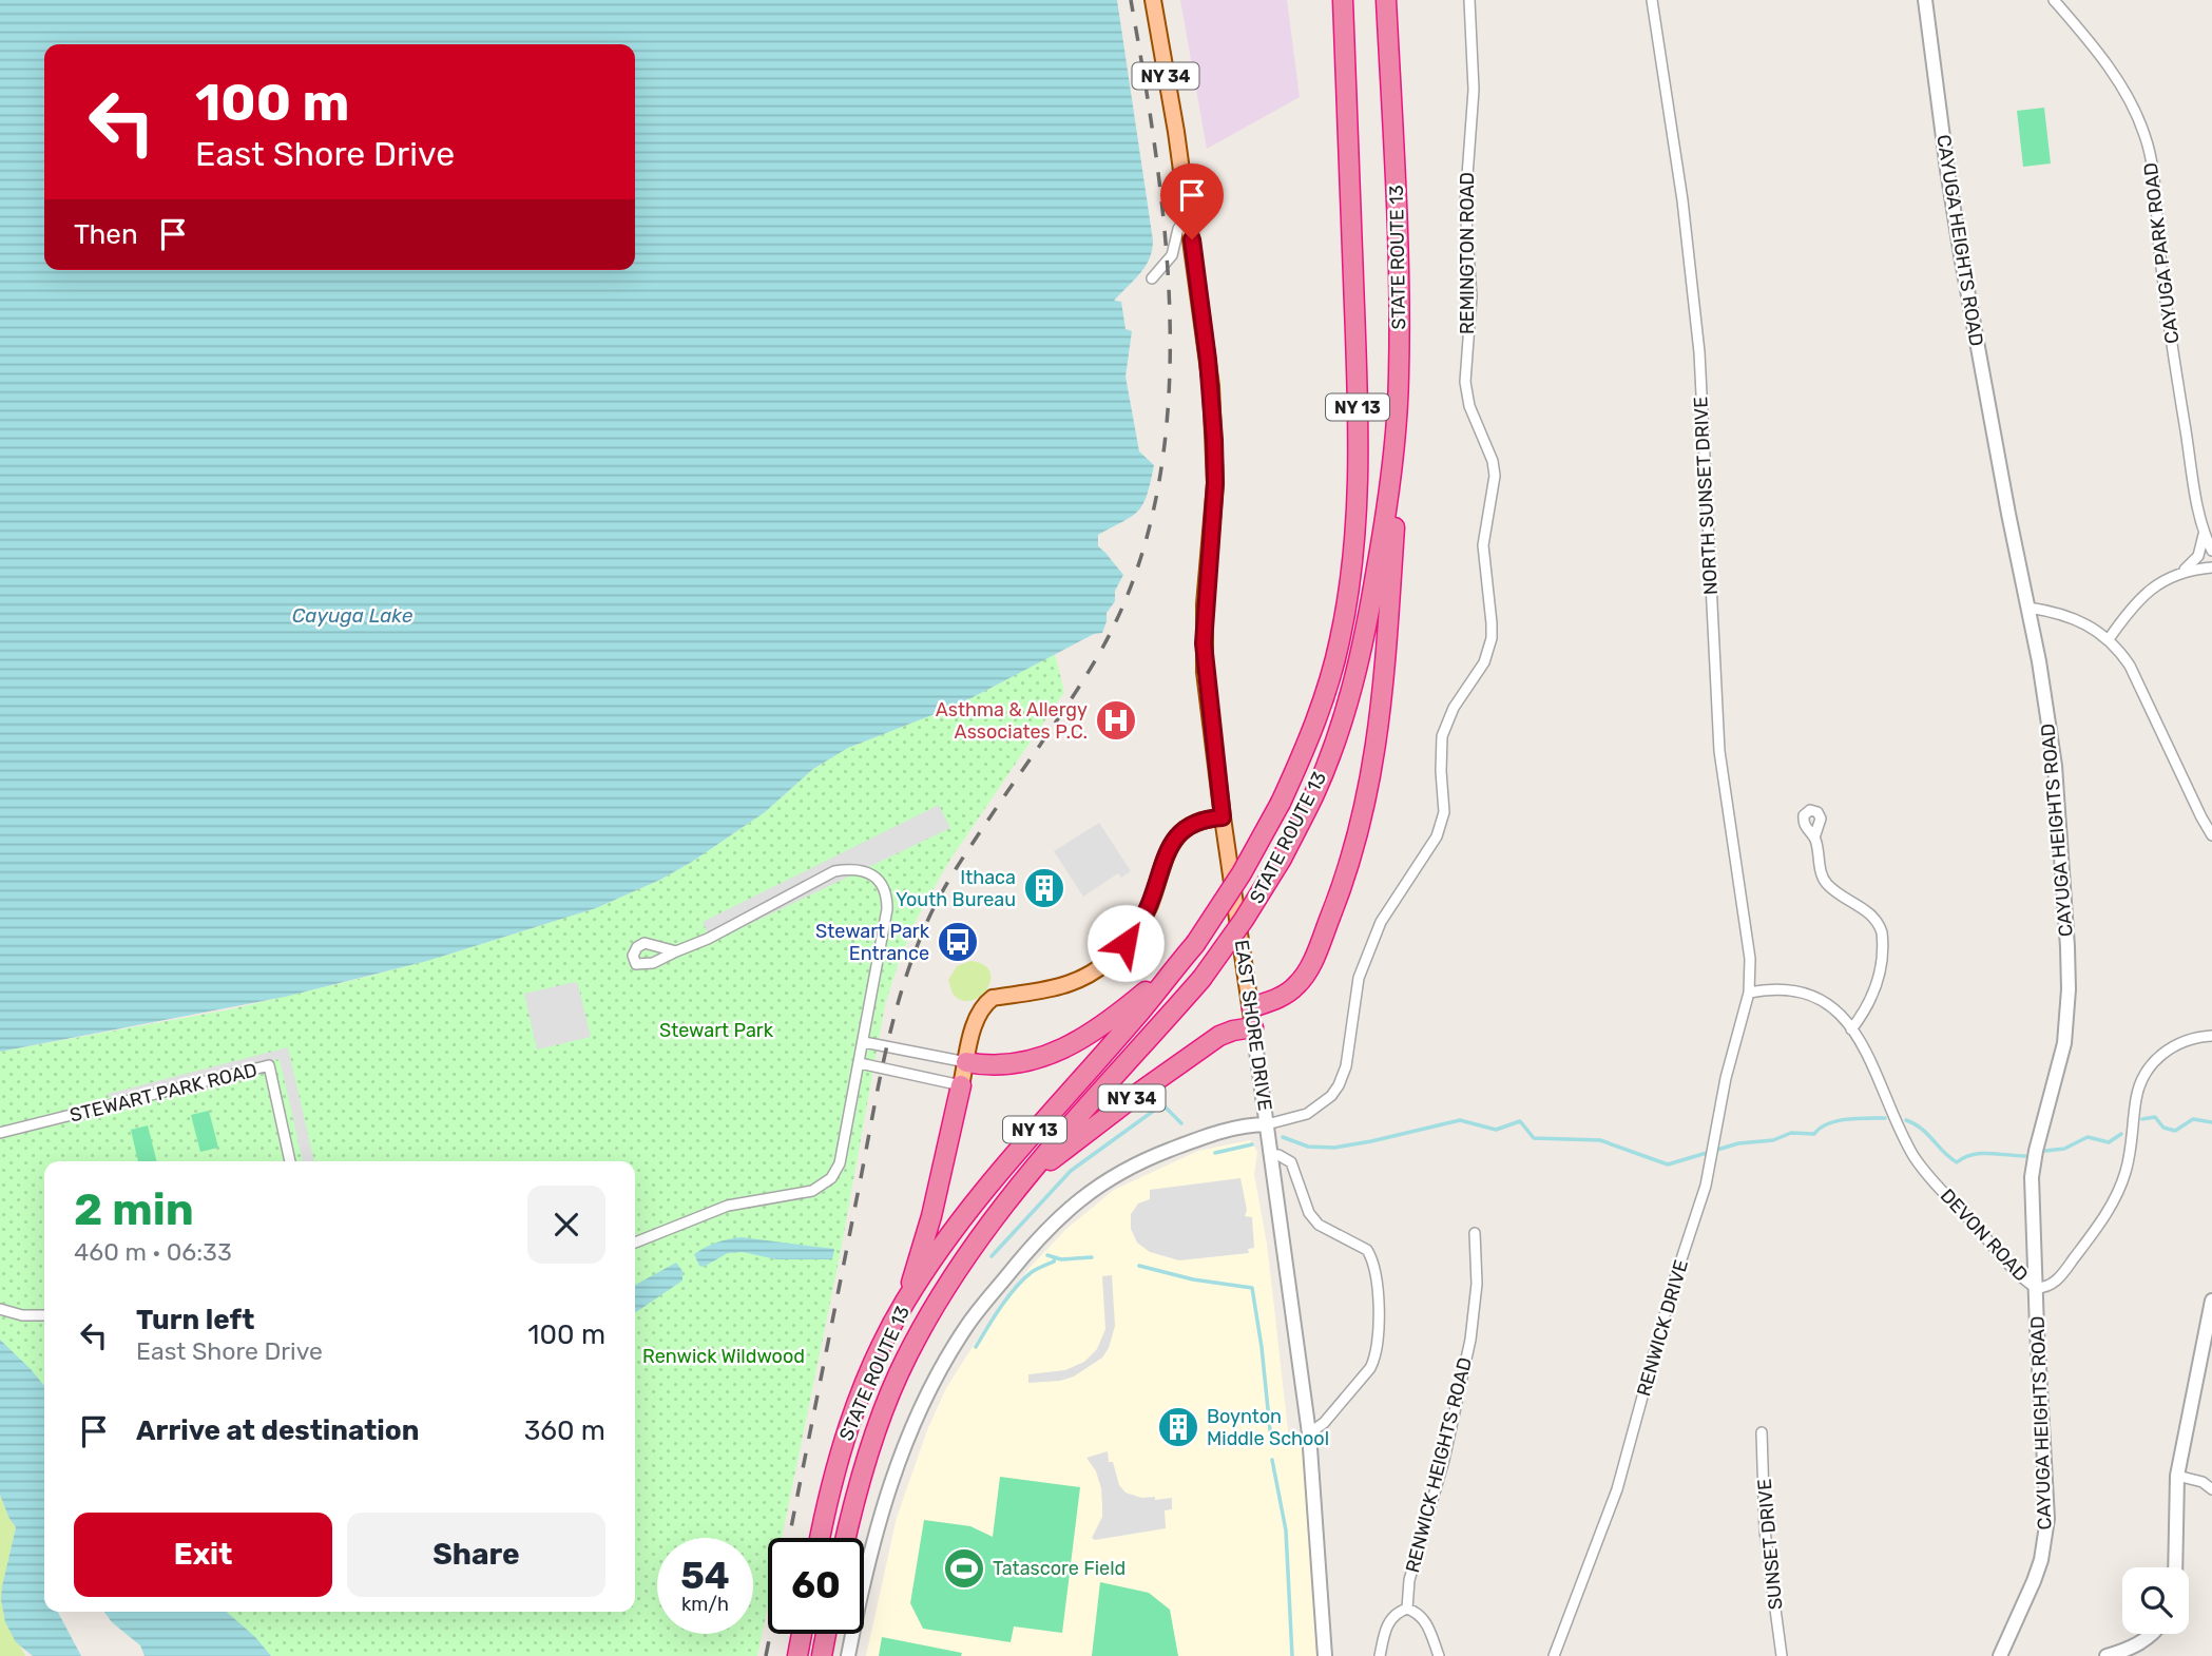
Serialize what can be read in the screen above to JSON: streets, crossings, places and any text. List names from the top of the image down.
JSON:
{
  "streets": {
    "highway": ["NY 34", "STATE ROUTE 13", "NY 13"],
    "main road": ["EAST SHORE DRIVE"],
    "street": [
      "CAYUGA HEIGHTS ROAD",
      "REMINGTON ROAD",
      "CAYUGA PARK ROAD",
      "NORTH SUNSET DRIVE",
      "STEWART PARK ROAD",
      "DEVON ROAD",
      "RENWICK DRIVE",
      "RENWICK HEIGHTS ROAD",
      "SUNSET DRIVE"
    ]
  },
  "crossings": [
    ["NY 34", "STATE ROUTE 13"],
    ["NY 34", "EAST SHORE DRIVE"],
    ["CAYUGA HEIGHTS ROAD", "DEVON ROAD"],
    ["REMINGTON ROAD", "EAST SHORE DRIVE"],
    ["NORTH SUNSET DRIVE", "DEVON ROAD"],
    ["NORTH SUNSET DRIVE", "RENWICK DRIVE"],
    ["DEVON ROAD", "RENWICK DRIVE"]
  ],
  "water": ["Cayuga Lake"],
  "parks": ["Stewart Park", "Renwick Wildwood"],
  "places": {
    "hospital": ["Asthma & Allergy Associates P.C."],
    "building": ["Ithaca Youth Bureau", "Boynton Middle School"],
    "bus stop": ["Stewart Park Entrance"],
    "sports": ["Tatascore Field"]
  },
  "page": {
    "turn": ["100 m", "East Shore Drive"],
    "then": "Then",
    "heading": ["2 min", "460 m · 06:33"],
    "list": [
      {
        "name": "Turn left",
        "note": "East Shore Drive",
        "value": "100 m"
      },
      {
        "name": "Arrive at destination",
        "value": "360 m"
      }
    ],
    "buttons": ["Exit", "Share"],
    "speed": "54 km/h",
    "limit": "60"
  }
}
